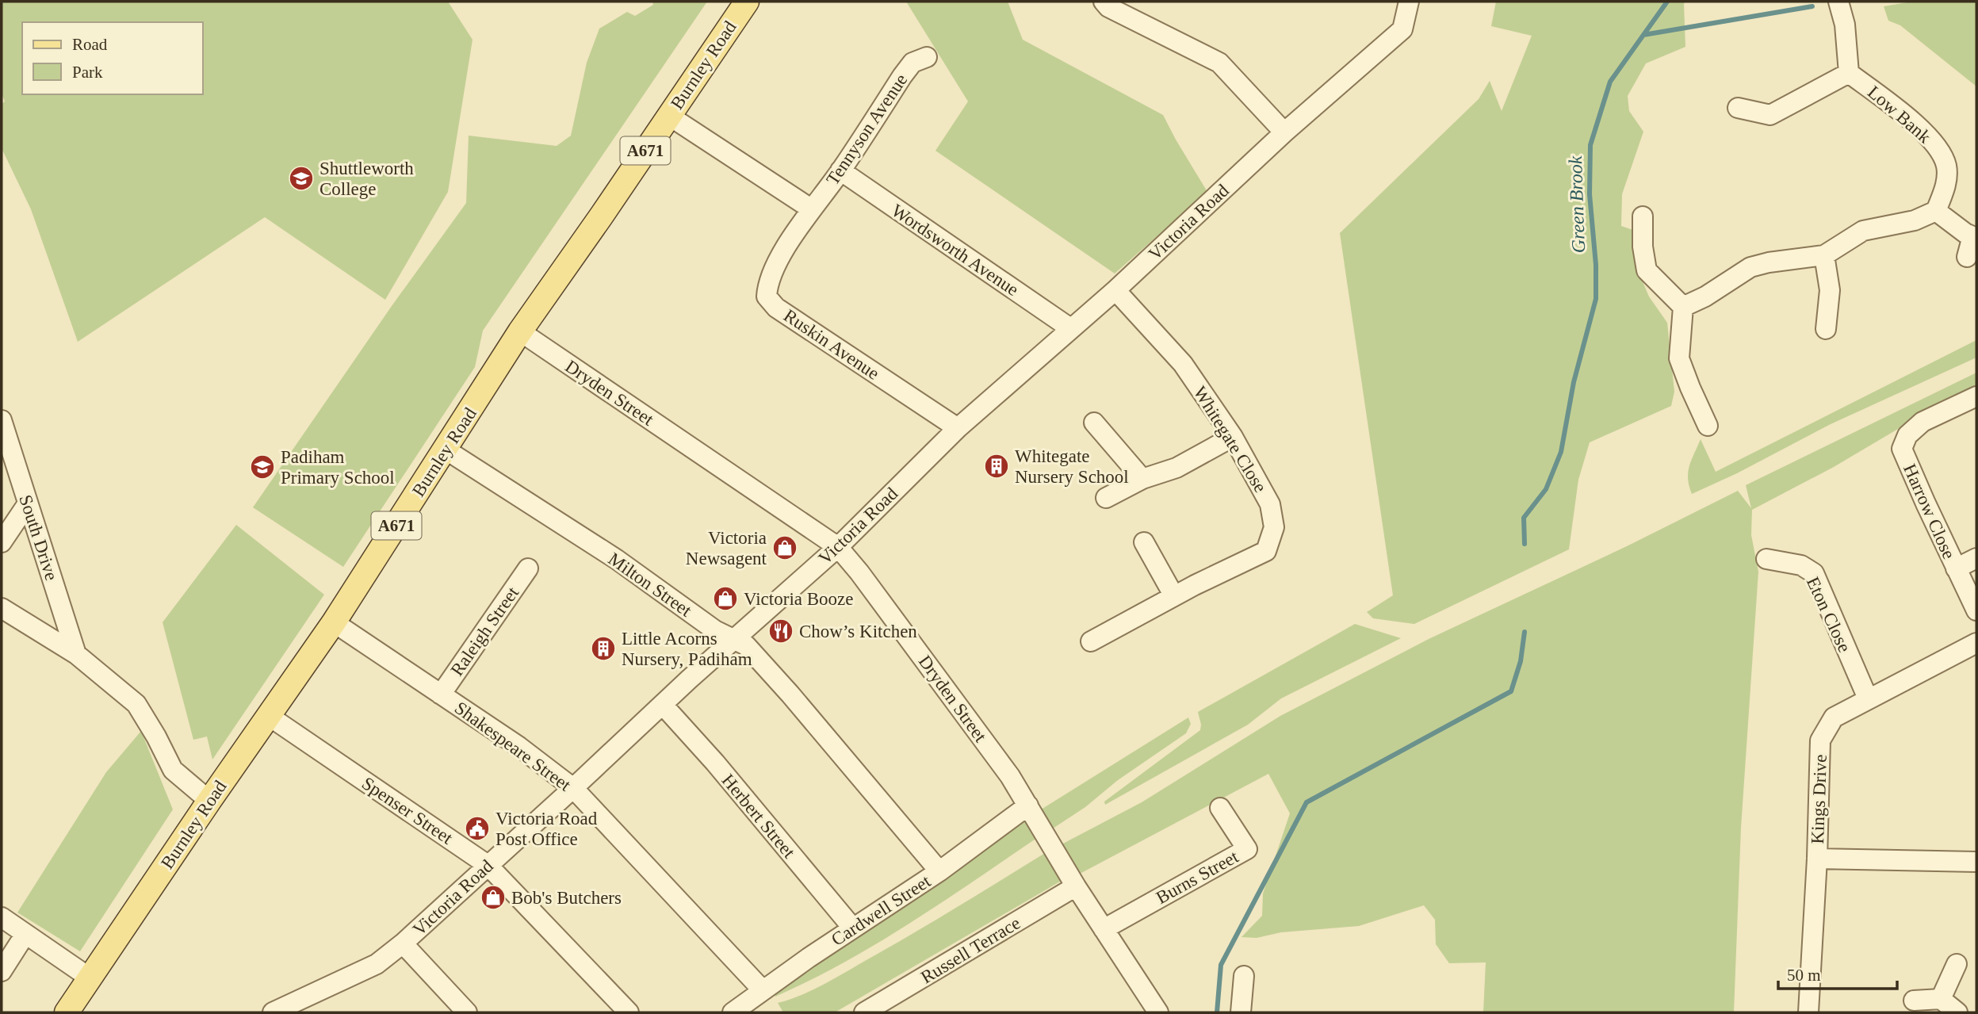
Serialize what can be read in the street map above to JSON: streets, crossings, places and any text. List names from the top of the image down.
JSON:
{
  "streets": {
    "main road": ["Burnley Road", "A671"],
    "street": [
      "Low Bank",
      "Tennyson Avenue",
      "Victoria Road",
      "Wordsworth Avenue",
      "Ruskin Avenue",
      "Dryden Street",
      "Whitegate Close",
      "Harrow Close",
      "South Drive",
      "Milton Street",
      "Eton Close",
      "Raleigh Street",
      "Shakespeare Street",
      "Kings Drive",
      "Spenser Street",
      "Herbert Street",
      "Burns Street",
      "Cardwell Street",
      "Russell Terrace"
    ]
  },
  "crossings": [
    ["Burnley Road", "Dryden Street"],
    ["Burnley Road", "Milton Street"],
    ["Burnley Road", "Shakespeare Street"],
    ["Burnley Road", "Spenser Street"],
    ["Tennyson Avenue", "Wordsworth Avenue"],
    ["Tennyson Avenue", "Ruskin Avenue"],
    ["Victoria Road", "Wordsworth Avenue"],
    ["Victoria Road", "Ruskin Avenue"],
    ["Victoria Road", "Dryden Street"],
    ["Victoria Road", "Whitegate Close"],
    ["Victoria Road", "Milton Street"],
    ["Victoria Road", "Shakespeare Street"],
    ["Victoria Road", "Spenser Street"],
    ["Victoria Road", "Herbert Street"],
    ["Dryden Street", "Burns Street"],
    ["Dryden Street", "Cardwell Street"],
    ["Dryden Street", "Russell Terrace"],
    ["Milton Street", "Cardwell Street"],
    ["Eton Close", "Kings Drive"],
    ["Raleigh Street", "Shakespeare Street"],
    ["Shakespeare Street", "Cardwell Street"],
    ["Herbert Street", "Cardwell Street"]
  ],
  "water": ["Green Brook"],
  "places": {
    "school or university": ["Shuttleworth College", "Padiham Primary School"],
    "building": ["Whitegate Nursery School", "Little Acorns Nursery, Padiham"],
    "shop": ["Victoria Newsagent", "Victoria Booze", "Bob's Butchers"],
    "restaurant": ["Chow’s Kitchen"],
    "public building": ["Victoria Road Post Office"]
  },
  "legend": ["Road", "Park"],
  "scale_bar": "50 m"
}
